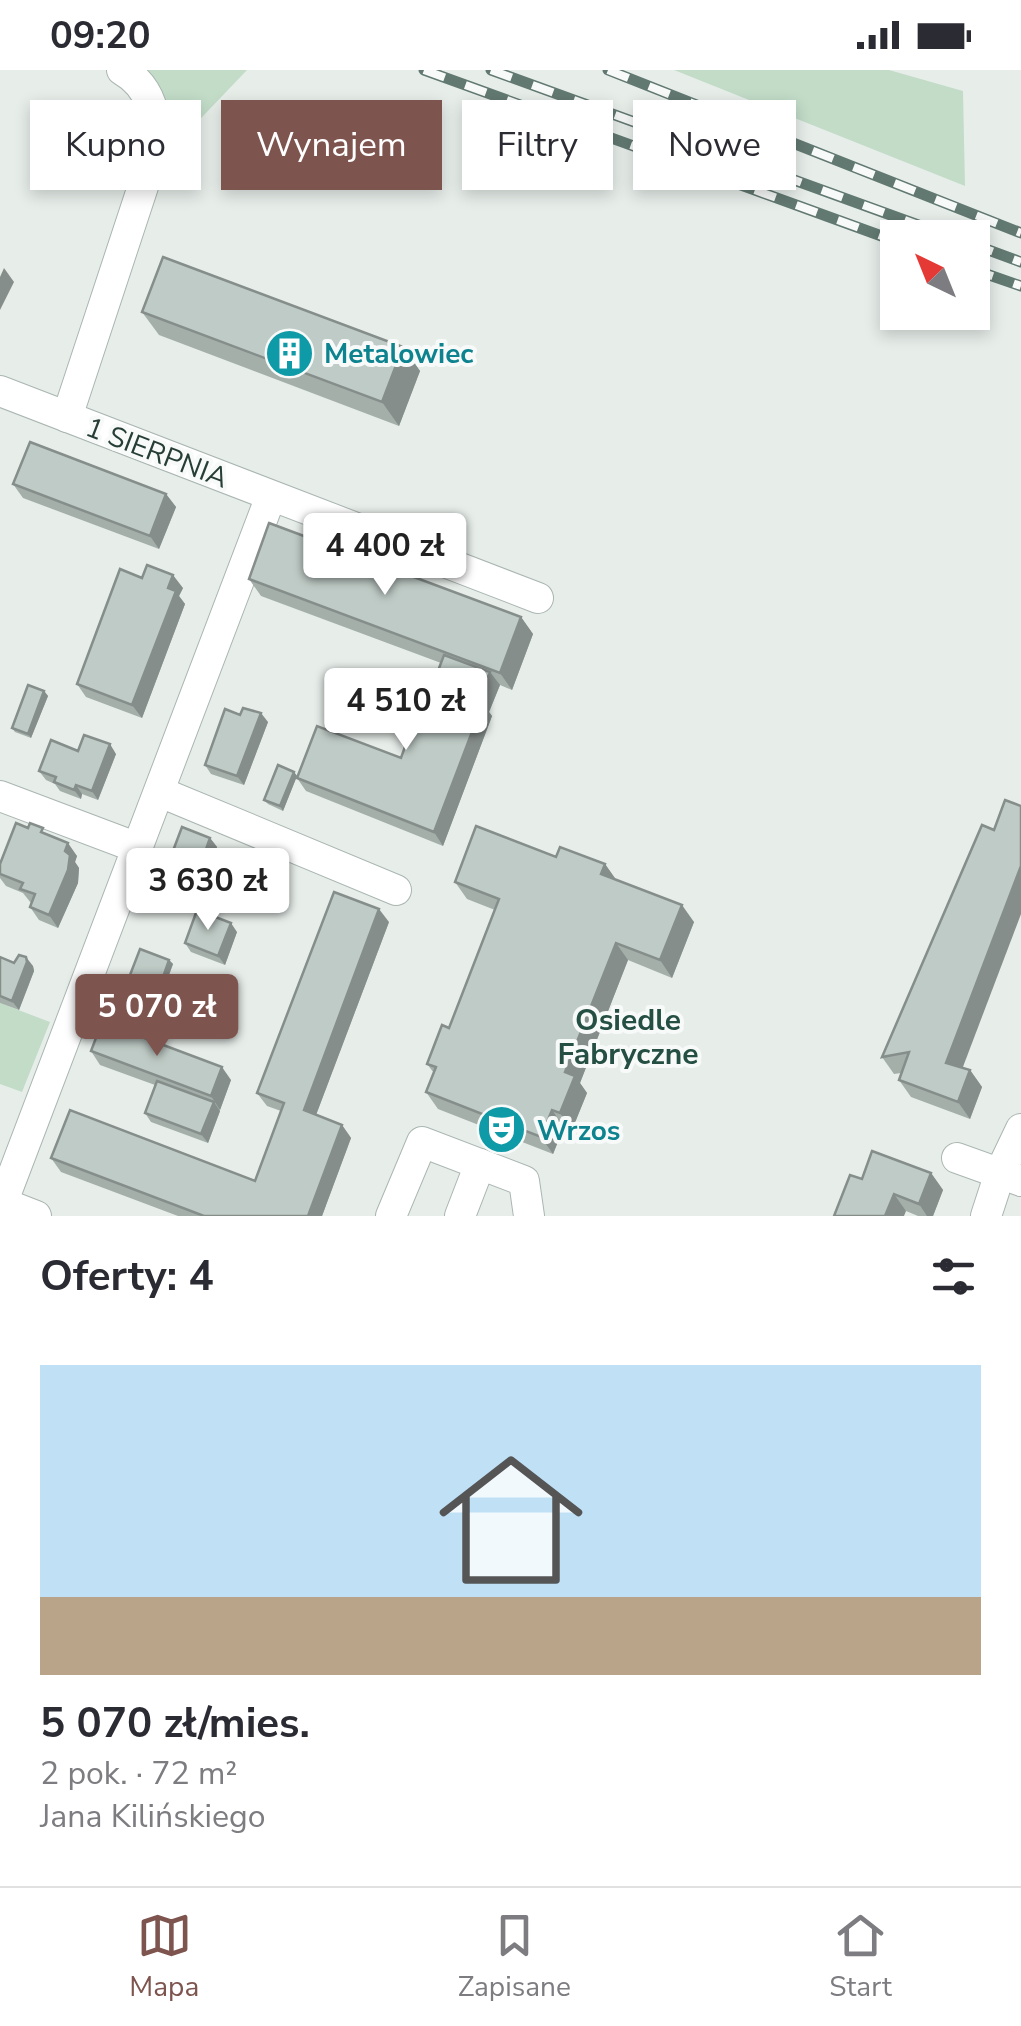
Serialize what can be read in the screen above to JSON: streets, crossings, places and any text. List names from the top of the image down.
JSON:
{
  "streets": {
    "street": ["1 SIERPNIA"]
  },
  "districts": ["Osiedle Fabryczne"],
  "places": {
    "building": ["Metalowiec"],
    "theatre": ["Wrzos"]
  },
  "north": "top left",
  "page": {
    "status": "09:20",
    "chip": [
      "Kupno",
      "Wynajem",
      "Filtry",
      "Nowe"
    ],
    "price": [
      "4 400 zł",
      "4 510 zł",
      "3 630 zł",
      "5 070 zł"
    ],
    "heading": "Oferty: 4",
    "list": [
      {
        "name": "5 070 zł/mies.",
        "note": "2 pok. · 72 m² · Jana Kilińskiego"
      }
    ],
    "tabs": ["Mapa", "Zapisane", "Start"]
  }
}
